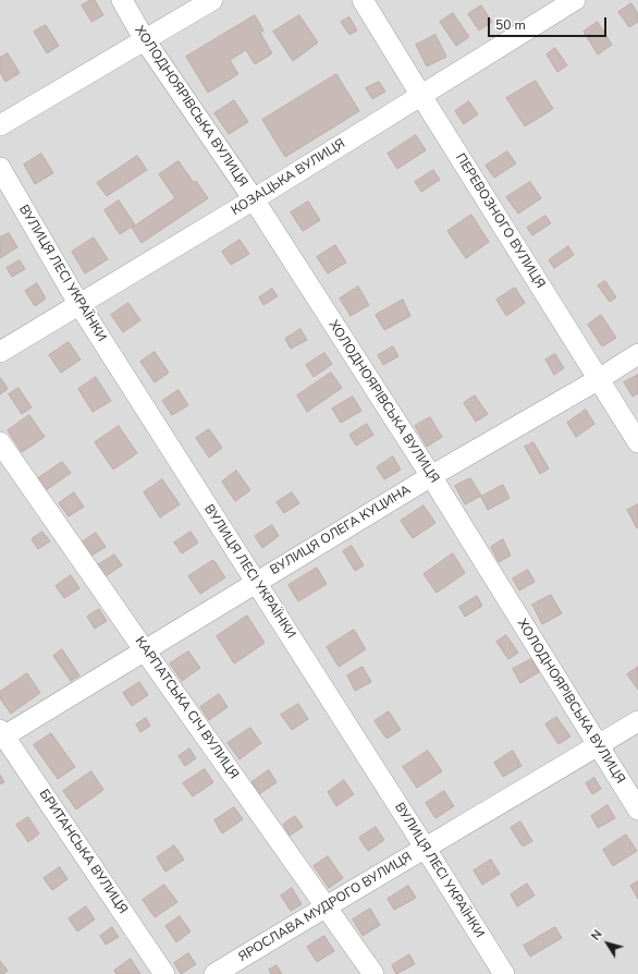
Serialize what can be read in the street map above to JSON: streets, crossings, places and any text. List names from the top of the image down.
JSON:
{
  "streets": {
    "street": [
      "ХОЛОДНОЯРІВСЬКА ВУЛИЦЯ",
      "КОЗАЦЬКА ВУЛИЦЯ",
      "ПЕРЕВОЗНОГО ВУЛИЦЯ",
      "ВУЛИЦЯ ЛЕСІ УКРАЇНКИ",
      "ВУЛИЦЯ ОЛЕГА КУЦИНА",
      "КАРПАТСЬКА СІЧ ВУЛИЦЯ",
      "БРИТАНСЬКА ВУЛИЦЯ",
      "ЯРОСЛАВА МУДРОГО ВУЛИЦЯ"
    ]
  },
  "crossings": [
    ["ХОЛОДНОЯРІВСЬКА ВУЛИЦЯ", "КОЗАЦЬКА ВУЛИЦЯ"],
    ["ХОЛОДНОЯРІВСЬКА ВУЛИЦЯ", "ВУЛИЦЯ ОЛЕГА КУЦИНА"],
    ["ХОЛОДНОЯРІВСЬКА ВУЛИЦЯ", "ЯРОСЛАВА МУДРОГО ВУЛИЦЯ"],
    ["КОЗАЦЬКА ВУЛИЦЯ", "ПЕРЕВОЗНОГО ВУЛИЦЯ"],
    ["КОЗАЦЬКА ВУЛИЦЯ", "ВУЛИЦЯ ЛЕСІ УКРАЇНКИ"],
    ["ПЕРЕВОЗНОГО ВУЛИЦЯ", "ВУЛИЦЯ ОЛЕГА КУЦИНА"],
    ["ВУЛИЦЯ ЛЕСІ УКРАЇНКИ", "ВУЛИЦЯ ОЛЕГА КУЦИНА"],
    ["ВУЛИЦЯ ЛЕСІ УКРАЇНКИ", "ЯРОСЛАВА МУДРОГО ВУЛИЦЯ"],
    ["ВУЛИЦЯ ОЛЕГА КУЦИНА", "КАРПАТСЬКА СІЧ ВУЛИЦЯ"],
    ["ВУЛИЦЯ ОЛЕГА КУЦИНА", "БРИТАНСЬКА ВУЛИЦЯ"],
    ["КАРПАТСЬКА СІЧ ВУЛИЦЯ", "ЯРОСЛАВА МУДРОГО ВУЛИЦЯ"]
  ],
  "scale_bar": "50 m",
  "north": "top left"
}
